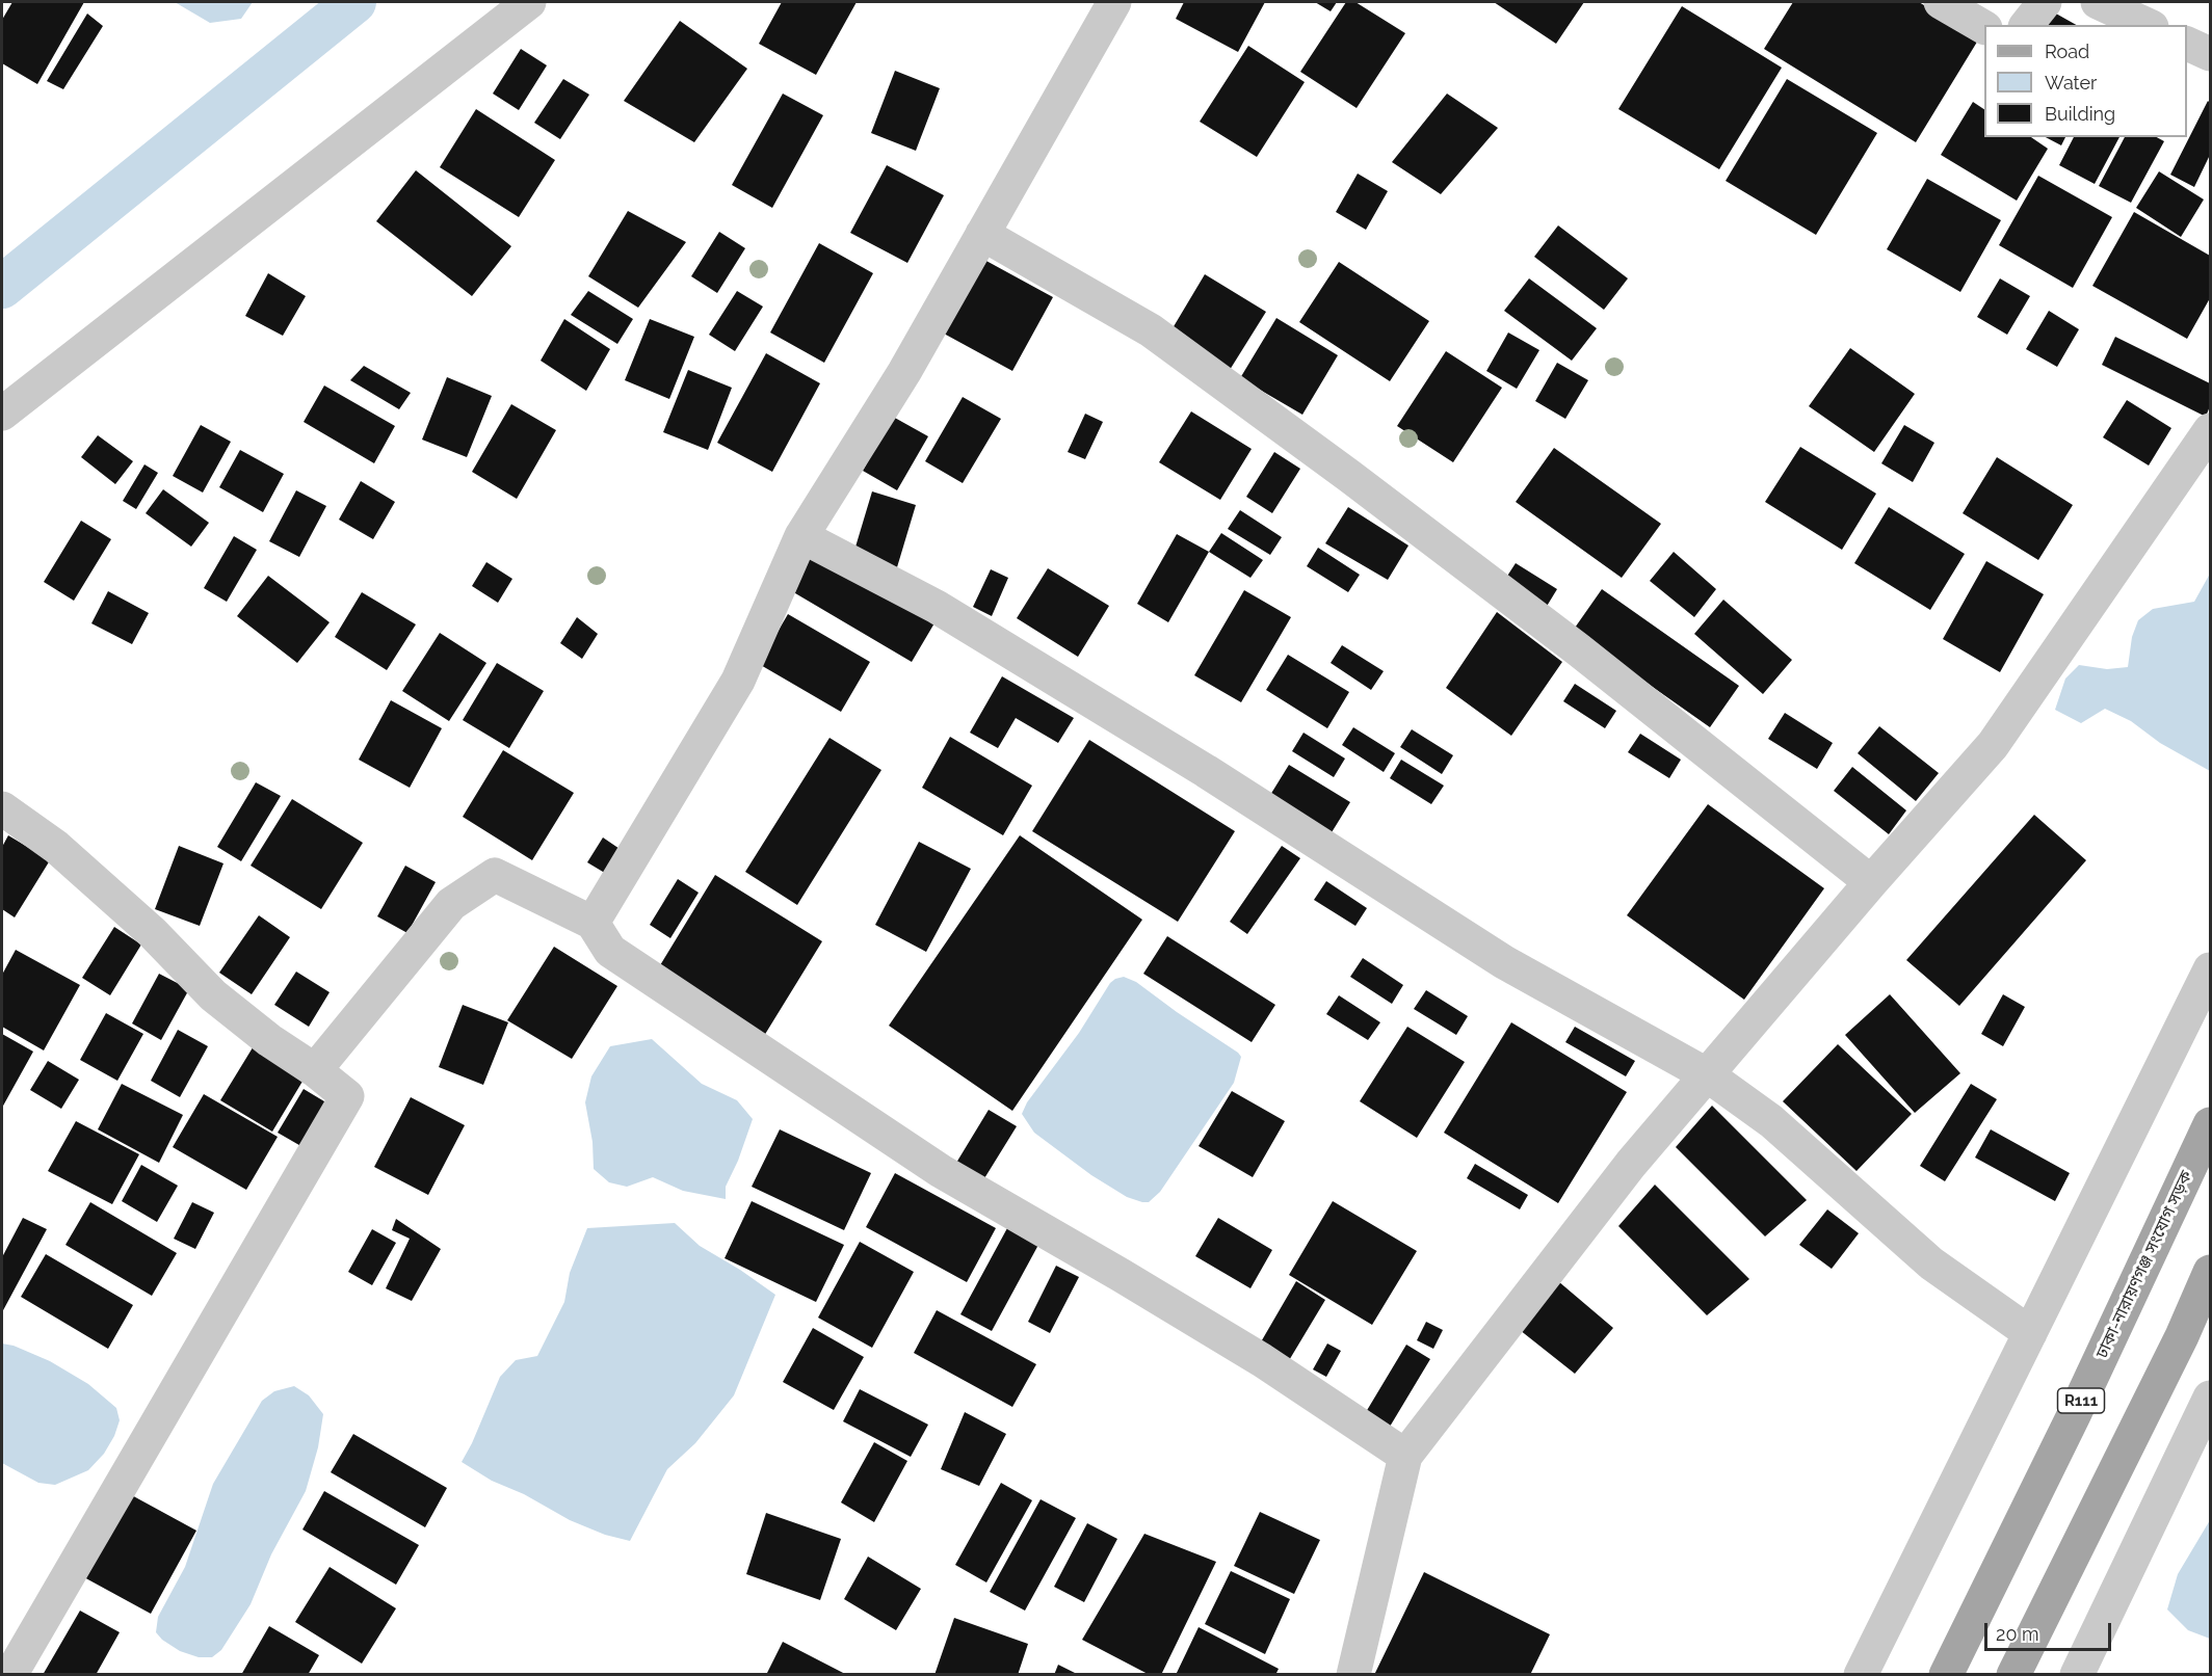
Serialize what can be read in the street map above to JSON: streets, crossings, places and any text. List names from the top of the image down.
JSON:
{
  "streets": {
    "main road": ["ঢাকা-নারায়ণগঞ্জ সংযোগ সড়ক", "R111"]
  },
  "legend": ["Road", "Water", "Building"],
  "scale_bar": "20 m"
}
